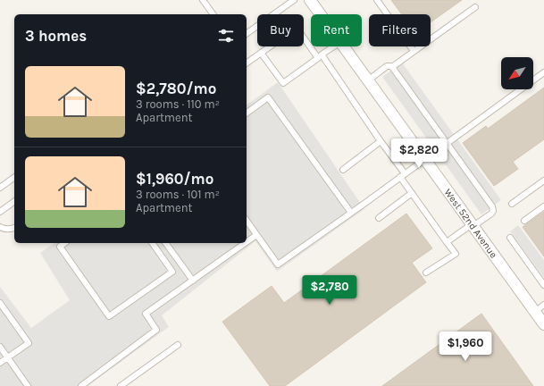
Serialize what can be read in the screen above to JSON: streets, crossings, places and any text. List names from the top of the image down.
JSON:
{
  "streets": {
    "street": ["West 52nd Avenue"]
  },
  "north": "bottom left",
  "page": {
    "chip": ["Buy", "Rent", "Filters"],
    "heading": "3 homes",
    "list": [
      {
        "name": "$2,780/mo",
        "note": "3 rooms · 110 m² · Apartment"
      },
      {
        "name": "$1,960/mo",
        "note": "3 rooms · 101 m² · Apartment"
      }
    ],
    "price": ["$2,820", "$2,780", "$1,960"]
  }
}
